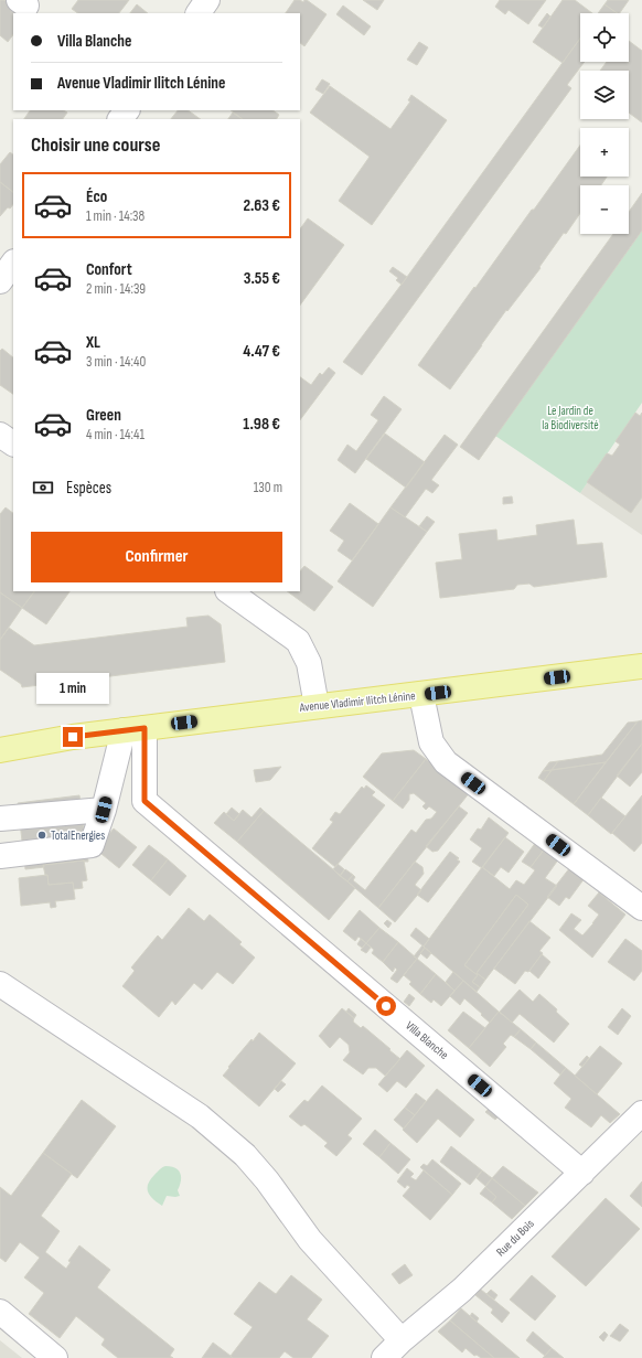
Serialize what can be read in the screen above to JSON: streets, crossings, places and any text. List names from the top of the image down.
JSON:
{
  "streets": {
    "main road": ["Avenue Vladimir Ilitch Lénine"],
    "street": ["Villa Blanche", "Rue du Bois"]
  },
  "crossings": [
    ["Avenue Vladimir Ilitch Lénine", "Villa Blanche"],
    ["Villa Blanche", "Rue du Bois"]
  ],
  "parks": ["Le Jardin de la Biodiversité"],
  "places": ["TotalEnergies"],
  "page": {
    "map_buttons": ["+", "−"],
    "banner": ["Villa Blanche", "Avenue Vladimir Ilitch Lénine"],
    "heading": "Choisir une course",
    "list": [
      {
        "name": "Éco",
        "note": "1 min · 14:38",
        "value": "2.63 €"
      },
      {
        "name": "Confort",
        "note": "2 min · 14:39",
        "value": "3.55 €"
      },
      {
        "name": "XL",
        "note": "3 min · 14:40",
        "value": "4.47 €"
      },
      {
        "name": "Green",
        "note": "4 min · 14:41",
        "value": "1.98 €"
      }
    ],
    "pay": ["Espèces", "130 m"],
    "buttons": "Confirmer",
    "bubble": "1 min"
  }
}
